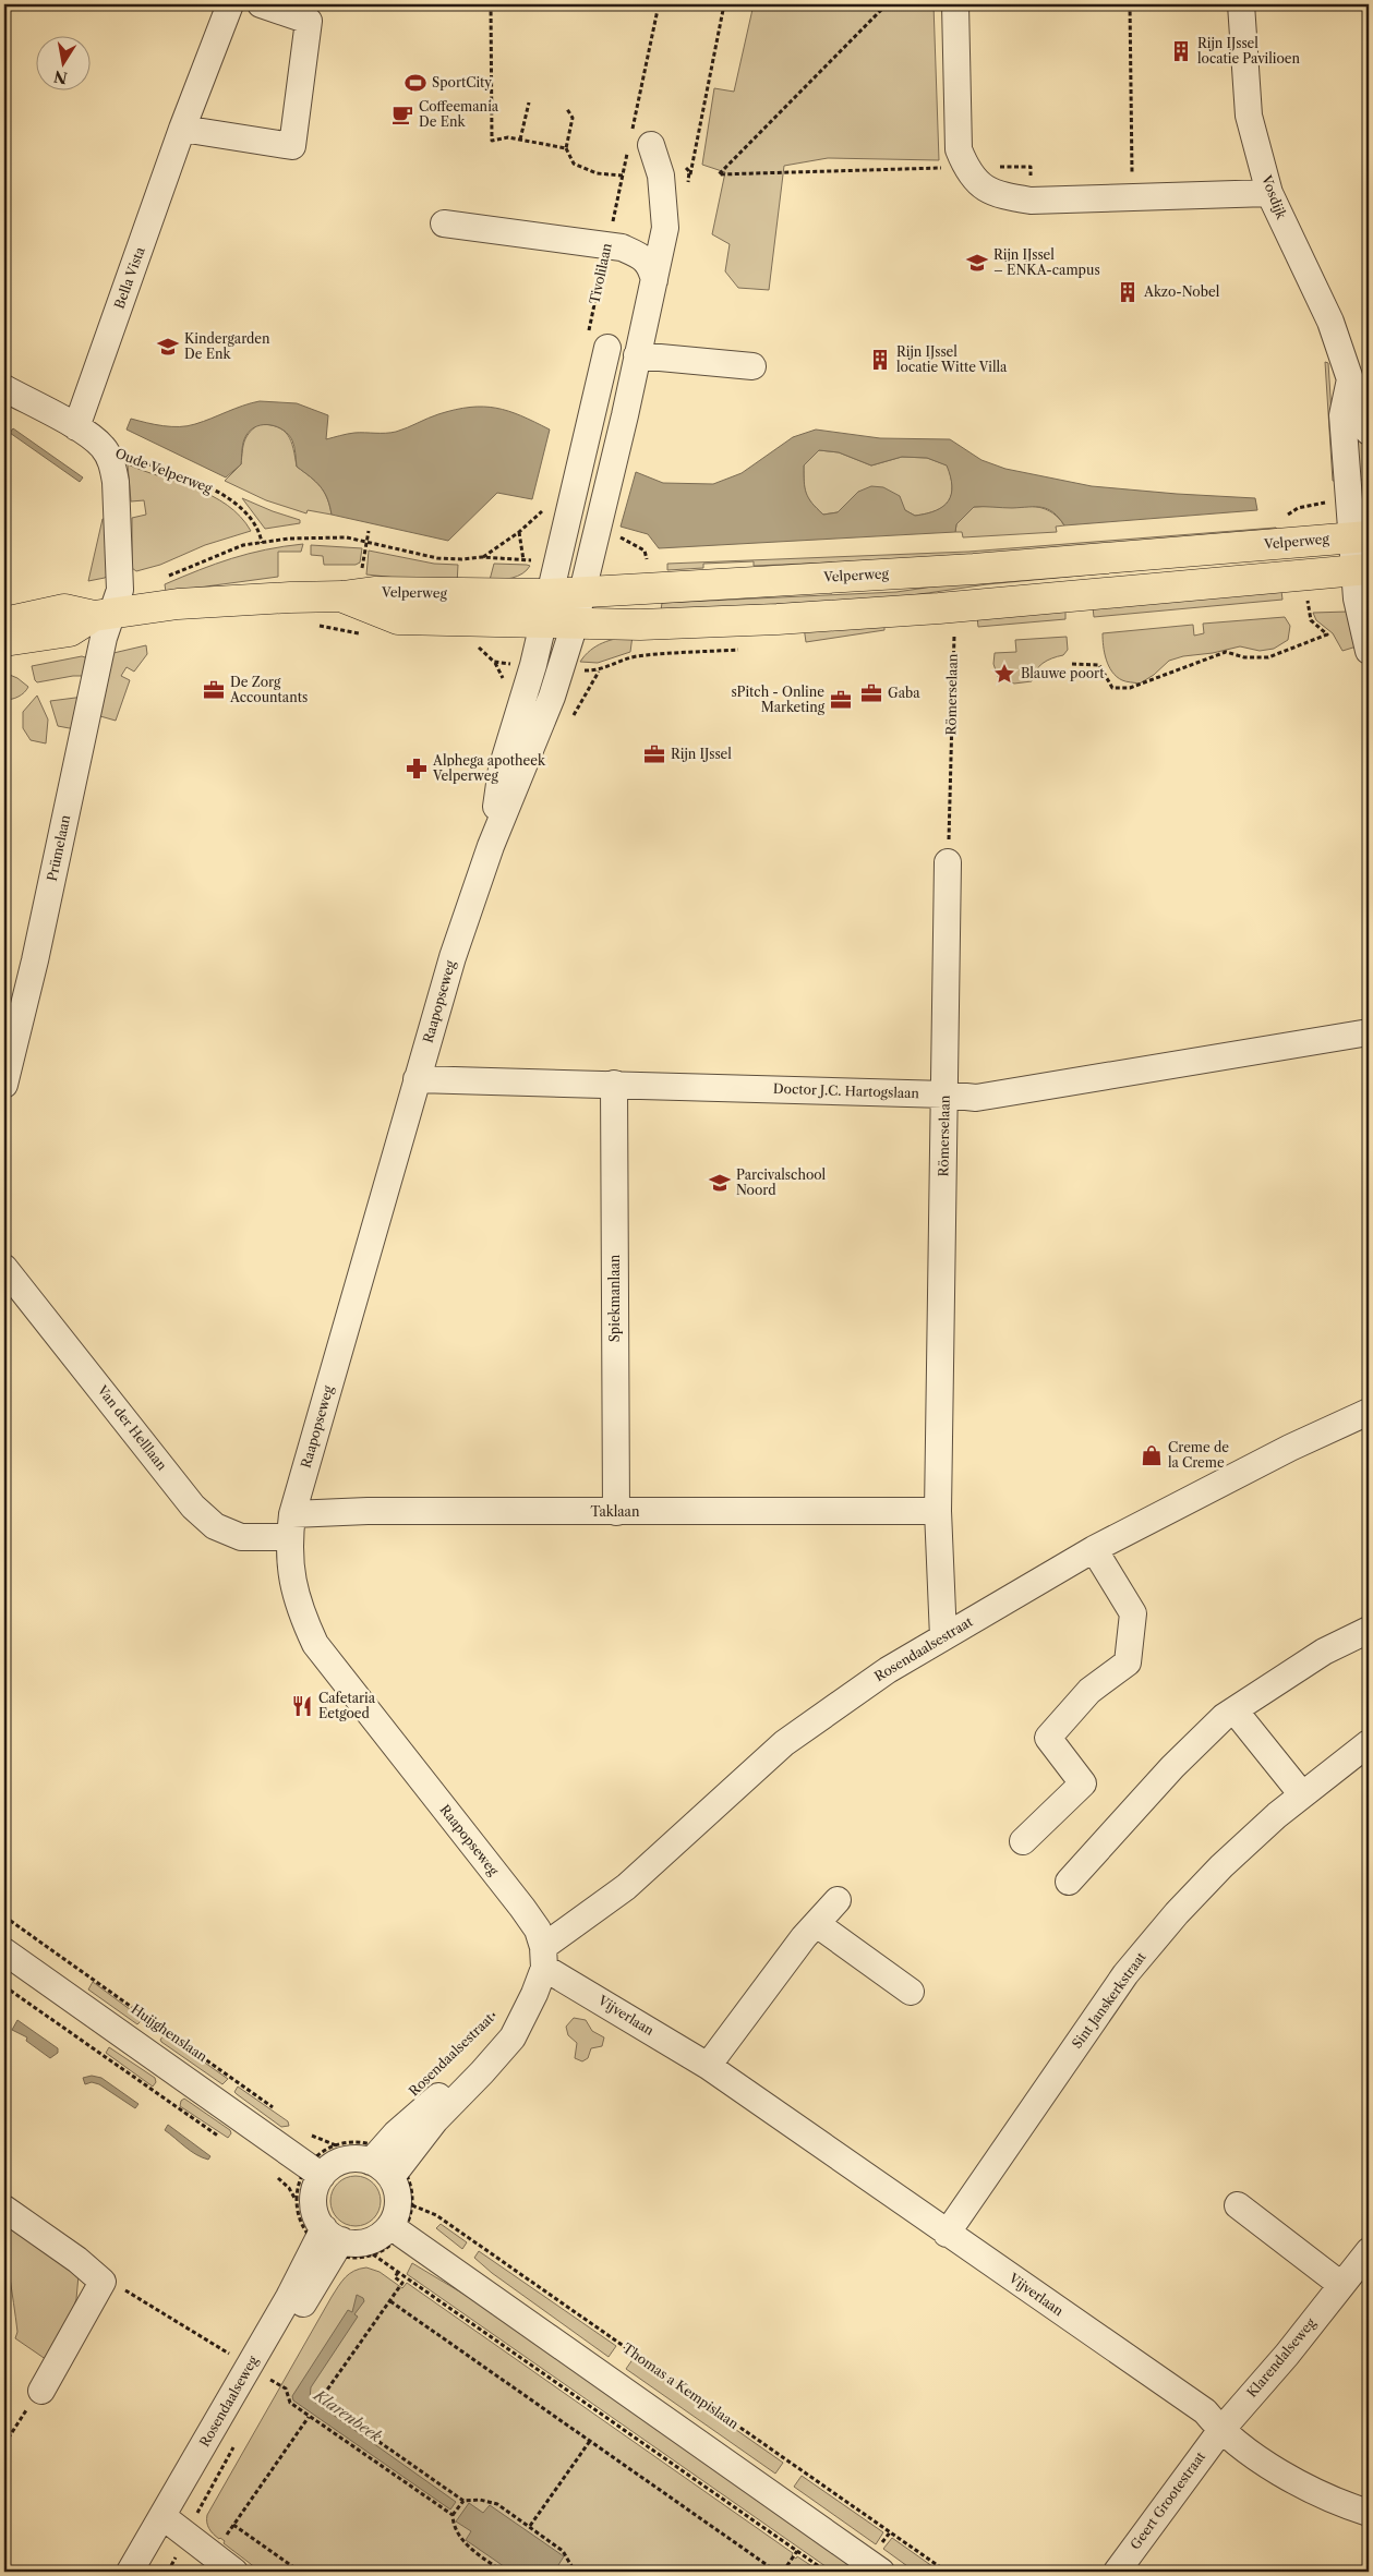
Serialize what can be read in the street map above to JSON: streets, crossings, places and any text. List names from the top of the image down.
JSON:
{
  "streets": {
    "main road": ["Velperweg"],
    "street": [
      "Vosdijk",
      "Bella Vista",
      "Oude Velperweg",
      "Römerselaan",
      "Prümelaan",
      "Raapopseweg",
      "Doctor J.C. Hartogslaan",
      "Spiekmanlaan",
      "Van der Helllaan",
      "Taklaan",
      "Rosendaalsestraat",
      "Sint Janskerkstraat",
      "Vijverlaan",
      "Huijghenslaan",
      "Klarendalseweg",
      "Rosendaalseweg",
      "Geert Grootestraat"
    ],
    "path": ["Tivolilaan", "Thomas a Kempislaan"]
  },
  "crossings": [
    ["Bella Vista", "Oude Velperweg"],
    ["Oude Velperweg", "Velperweg"],
    ["Oude Velperweg", "Prümelaan"],
    ["Velperweg", "Prümelaan"],
    ["Velperweg", "Raapopseweg"],
    ["Römerselaan", "Doctor J.C. Hartogslaan"],
    ["Römerselaan", "Taklaan"],
    ["Römerselaan", "Rosendaalsestraat"],
    ["Raapopseweg", "Doctor J.C. Hartogslaan"],
    ["Raapopseweg", "Van der Helllaan"],
    ["Raapopseweg", "Taklaan"],
    ["Raapopseweg", "Rosendaalsestraat"],
    ["Raapopseweg", "Vijverlaan"],
    ["Doctor J.C. Hartogslaan", "Spiekmanlaan"],
    ["Spiekmanlaan", "Taklaan"],
    ["Van der Helllaan", "Taklaan"],
    ["Rosendaalsestraat", "Vijverlaan"],
    ["Rosendaalsestraat", "Huijghenslaan"],
    ["Rosendaalsestraat", "Rosendaalseweg"],
    ["Sint Janskerkstraat", "Vijverlaan"],
    ["Vijverlaan", "Klarendalseweg"],
    ["Vijverlaan", "Geert Grootestraat"],
    ["Huijghenslaan", "Rosendaalseweg"],
    ["Klarendalseweg", "Geert Grootestraat"]
  ],
  "water": ["Klarenbeek"],
  "places": {
    "building": ["Rijn IJssel locatie Pavilioen", "Akzo-Nobel", "Rijn IJssel locatie Witte Villa"],
    "sports": ["SportCity"],
    "cafe": ["Coffeemania De Enk"],
    "school or university": ["Rijn IJssel – ENKA-campus", "Kindergarden De Enk", "Parcivalschool Noord"],
    "place": ["Blauwe poort"],
    "office": [
      "De Zorg Accountants",
      "Gaba",
      "sPitch - Online Marketing",
      "Rijn IJssel"
    ],
    "pharmacy": ["Alphega apotheek Velperweg"],
    "shop": ["Creme de la Creme"],
    "restaurant": ["Cafetaria Eetgoed"]
  },
  "north": "bottom"
}
